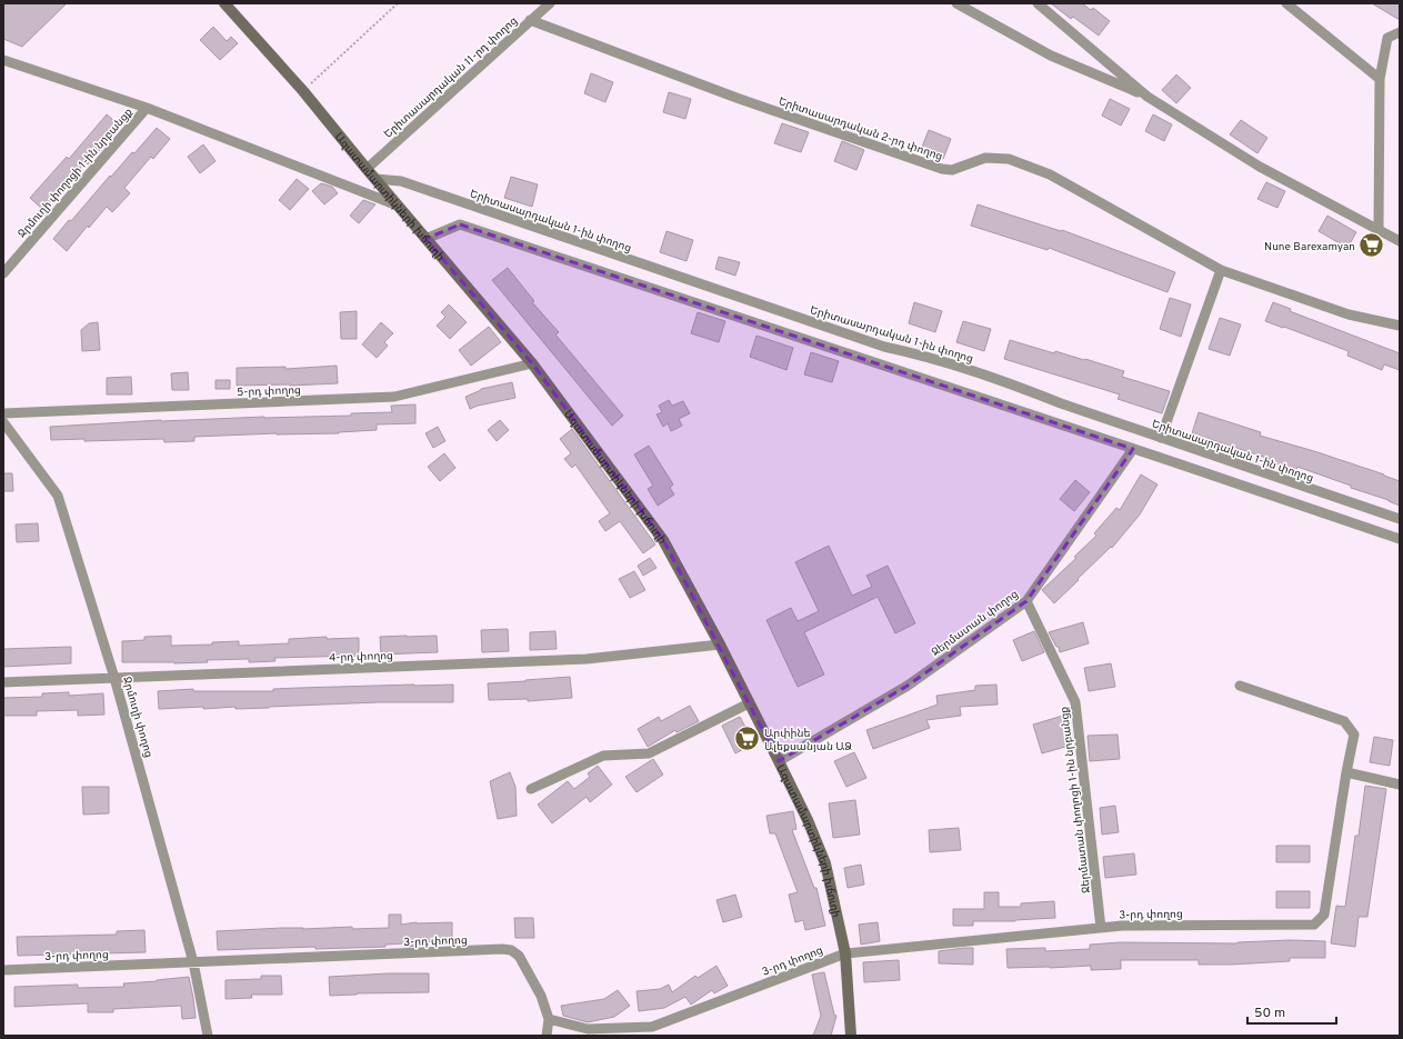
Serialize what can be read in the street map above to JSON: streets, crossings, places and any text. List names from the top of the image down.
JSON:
{
  "streets": {
    "main road": ["Ազատամարտիկների խճուղի"],
    "street": [
      "Երիտասարդական 11-րդ փողոց",
      "Երիտասարդական 2-րդ փողոց",
      "Ջրմուղի փողոցի 1-ին նրբանցք",
      "Երիտասարդական 1-ին փողոց",
      "5-րդ փողոց",
      "Ջերմատան փողոց",
      "4-րդ փողոց",
      "Ջրմուղի փողոց",
      "Ջերմատան փողոցի 1-ին նրբանցք",
      "3-րդ փողոց"
    ]
  },
  "crossings": [
    ["Երիտասարդական 11-րդ փողոց", "Երիտասարդական 2-րդ փողոց"],
    ["Երիտասարդական 11-րդ փողոց", "Ազատամարտիկների խճուղի"],
    ["Ազատամարտիկների խճուղի", "Երիտասարդական 1-ին փողոց"],
    ["Ազատամարտիկների խճուղի", "5-րդ փողոց"],
    ["Ազատամարտիկների խճուղի", "Ջերմատան փողոց"],
    ["Ազատամարտիկների խճուղի", "4-րդ փողոց"],
    ["Ազատամարտիկների խճուղի", "3-րդ փողոց"],
    ["Ջերմատան փողոց", "Ջերմատան փողոցի 1-ին նրբանցք"],
    ["4-րդ փողոց", "Ջրմուղի փողոց"],
    ["Ջրմուղի փողոց", "3-րդ փողոց"],
    ["Ջերմատան փողոցի 1-ին նրբանցք", "3-րդ փողոց"]
  ],
  "places": {
    "supermarket": ["Nune Barexamyan", "Արփինե Ալեքսանյան ԱՁ"]
  },
  "scale_bar": "50 m"
}
